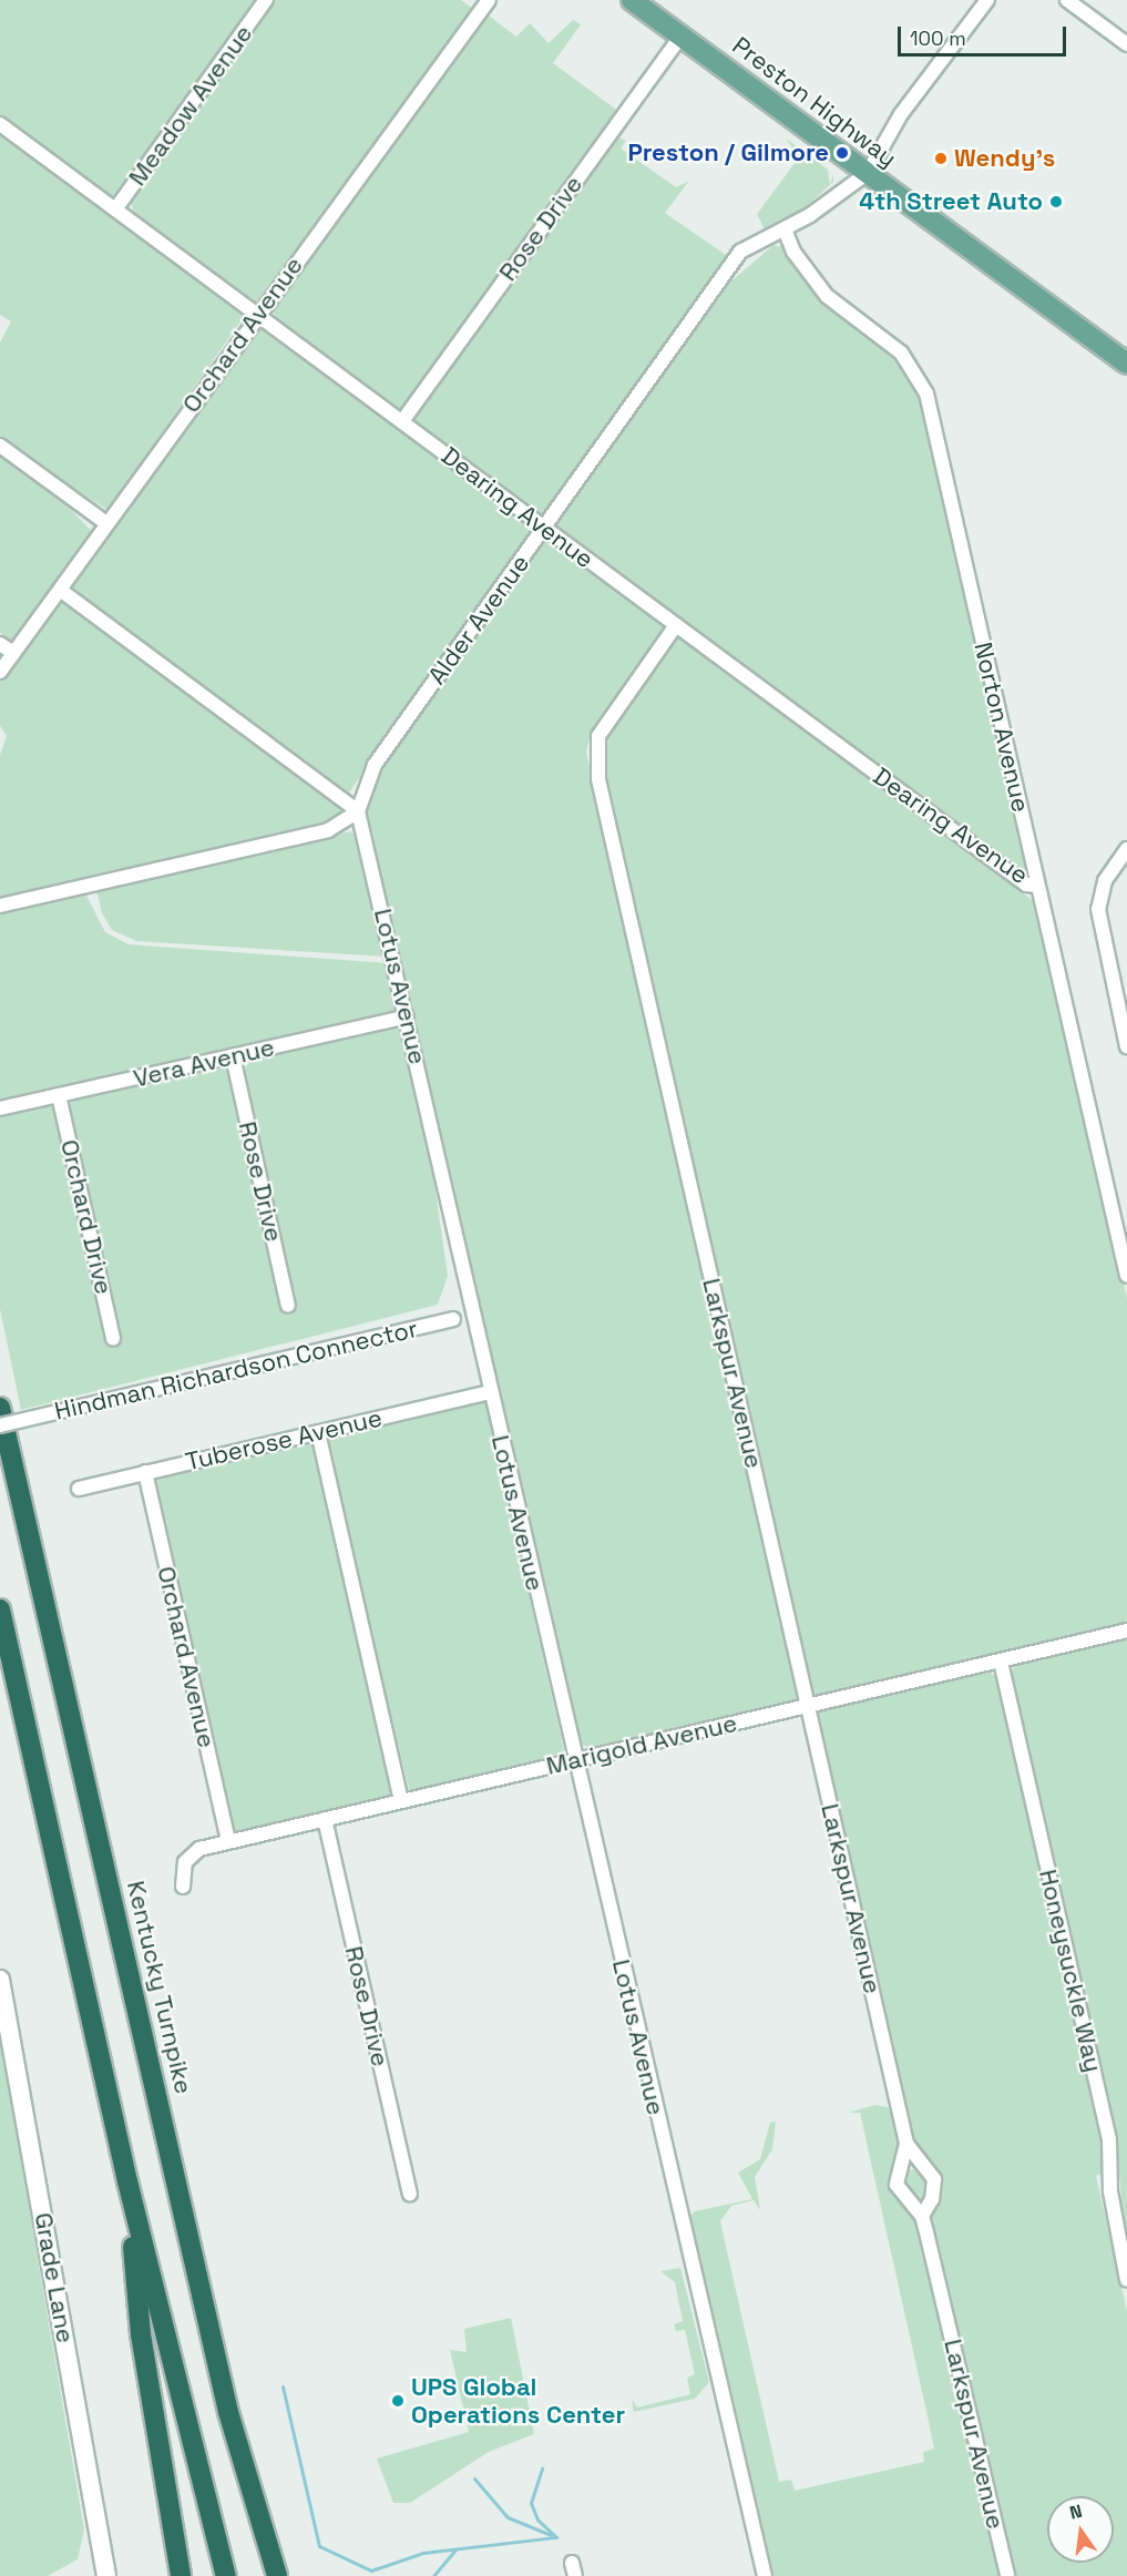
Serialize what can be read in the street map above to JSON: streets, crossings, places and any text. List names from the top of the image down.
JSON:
{
  "streets": {
    "highway": ["Kentucky Turnpike"],
    "main road": ["Preston Highway", "Grade Lane"],
    "street": [
      "Meadow Avenue",
      "Rose Drive",
      "Orchard Avenue",
      "Dearing Avenue",
      "Alder Avenue",
      "Norton Avenue",
      "Lotus Avenue",
      "Vera Avenue",
      "Orchard Drive",
      "Hindman Richardson Connector",
      "Larkspur Avenue",
      "Tuberose Avenue",
      "Marigold Avenue",
      "Honeysuckle Way"
    ]
  },
  "crossings": [
    ["Preston Highway", "Rose Drive"],
    ["Preston Highway", "Alder Avenue"],
    ["Meadow Avenue", "Dearing Avenue"],
    ["Rose Drive", "Dearing Avenue"],
    ["Rose Drive", "Vera Avenue"],
    ["Rose Drive", "Marigold Avenue"],
    ["Orchard Avenue", "Dearing Avenue"],
    ["Orchard Avenue", "Tuberose Avenue"],
    ["Orchard Avenue", "Marigold Avenue"],
    ["Dearing Avenue", "Alder Avenue"],
    ["Dearing Avenue", "Norton Avenue"],
    ["Dearing Avenue", "Larkspur Avenue"],
    ["Alder Avenue", "Norton Avenue"],
    ["Alder Avenue", "Lotus Avenue"],
    ["Lotus Avenue", "Vera Avenue"],
    ["Lotus Avenue", "Hindman Richardson Connector"],
    ["Lotus Avenue", "Tuberose Avenue"],
    ["Lotus Avenue", "Marigold Avenue"],
    ["Vera Avenue", "Orchard Drive"],
    ["Larkspur Avenue", "Marigold Avenue"],
    ["Marigold Avenue", "Honeysuckle Way"]
  ],
  "places": [
    "Preston / Gilmore",
    "Wendy's",
    "4th Street Auto",
    "UPS Global Operations Center"
  ],
  "scale_bar": "100 m",
  "north": "top"
}
